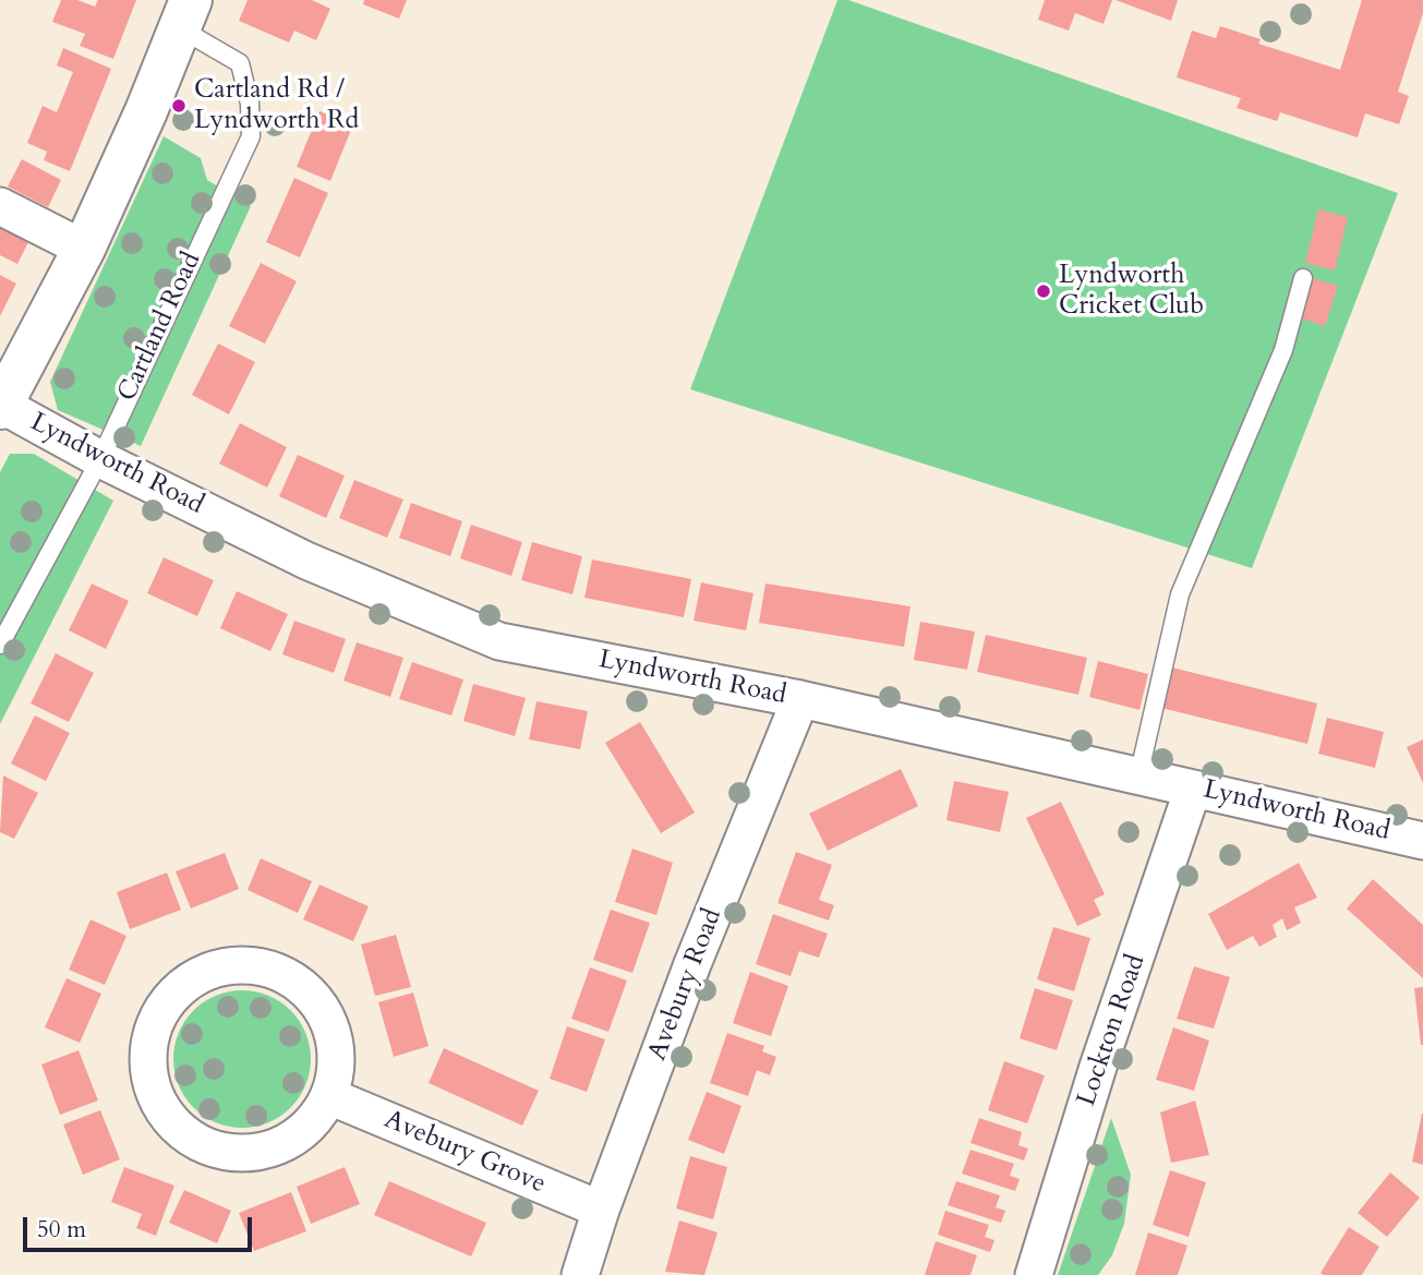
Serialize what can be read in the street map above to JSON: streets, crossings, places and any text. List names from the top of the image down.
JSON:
{
  "streets": {
    "street": [
      "Cartland Road",
      "Lyndworth Road",
      "Avebury Road",
      "Lockton Road",
      "Avebury Grove"
    ]
  },
  "crossings": [
    ["Cartland Road", "Lyndworth Road"],
    ["Lyndworth Road", "Avebury Road"],
    ["Lyndworth Road", "Lockton Road"],
    ["Avebury Road", "Avebury Grove"]
  ],
  "places": ["Cartland Rd / Lyndworth Rd", "Lyndworth Cricket Club"],
  "scale_bar": "50 m"
}
